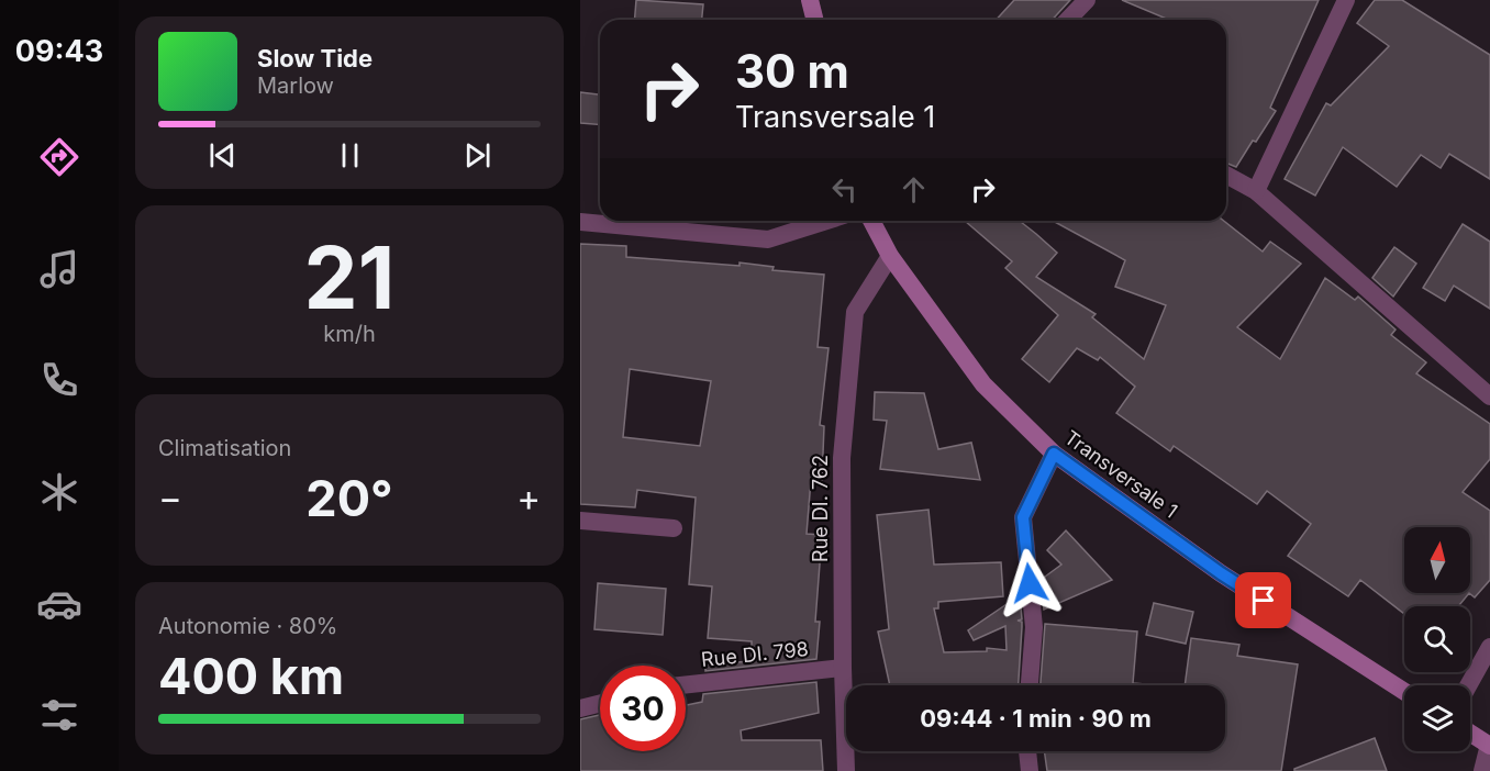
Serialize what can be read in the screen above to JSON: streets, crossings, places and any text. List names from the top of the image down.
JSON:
{
  "streets": {
    "main road": ["Transversale 1"],
    "street": ["Rue DI. 762", "Rue DI. 798"]
  },
  "crossings": [
    ["Transversale 1", "Rue DI. 762"],
    ["Rue DI. 762", "Rue DI. 798"]
  ],
  "north": "top",
  "page": {
    "tabs": "09:43",
    "turn": ["30 m", "Transversale 1"],
    "song": ["Slow Tide", "Marlow"],
    "tile": [
      ["21", "km/h"],
      "Climatisation",
      ["Autonomie · 80%", "400 km"]
    ],
    "heat": ["−", "20°", "+"],
    "limit": "30",
    "trip": "09:44 · 1 min · 90 m"
  }
}
